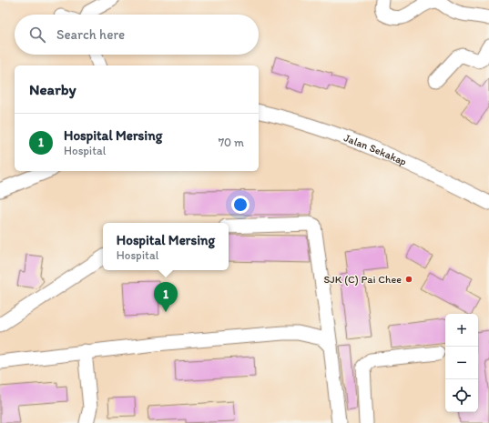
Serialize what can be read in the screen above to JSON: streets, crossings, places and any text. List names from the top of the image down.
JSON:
{
  "streets": {
    "street": ["Jalan Sekakap"]
  },
  "places": ["SJK (C) Pai Chee"],
  "page": {
    "search": "Search here",
    "heading": "Nearby",
    "list": [
      {
        "mark": "1",
        "name": "Hospital Mersing",
        "note": "Hospital",
        "value": "70 m"
      }
    ],
    "popup": ["Hospital Mersing", "Hospital"],
    "pins": "1",
    "map_buttons": ["+", "−"]
  }
}
